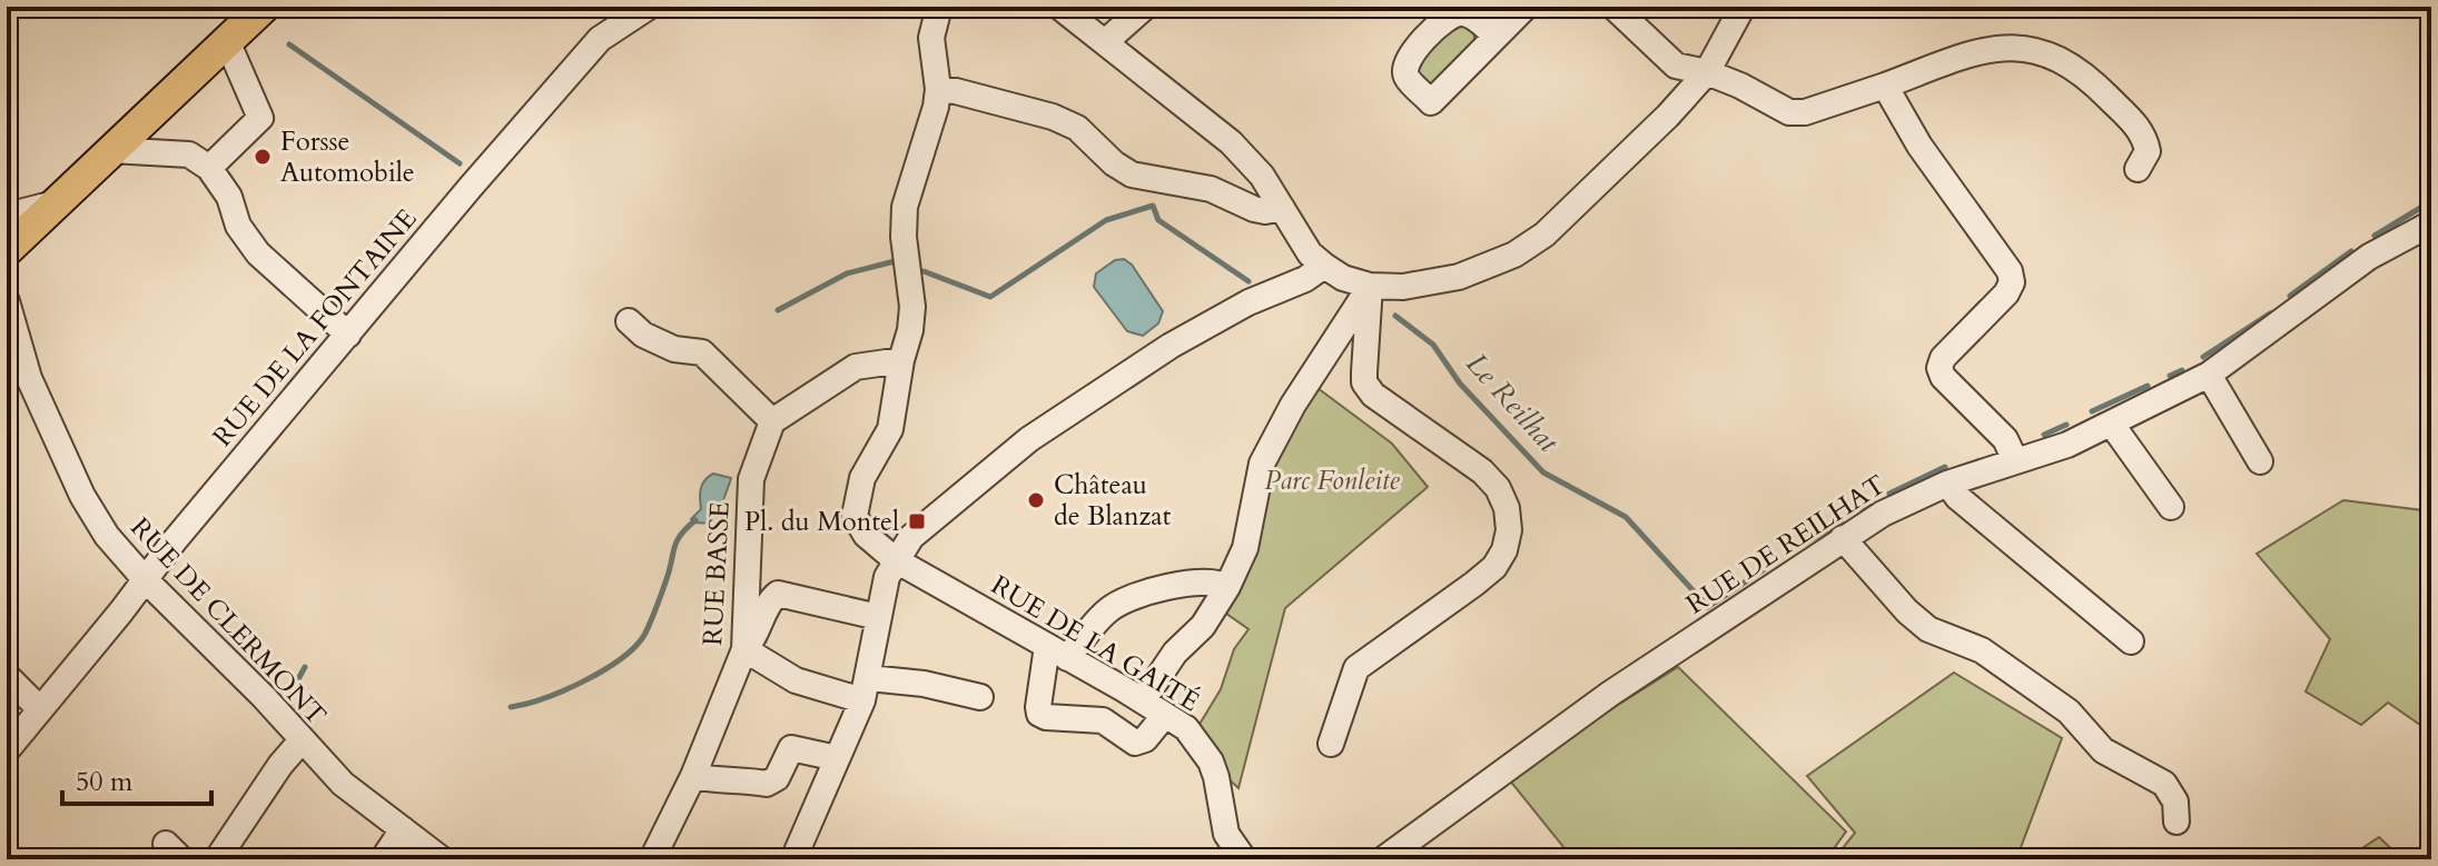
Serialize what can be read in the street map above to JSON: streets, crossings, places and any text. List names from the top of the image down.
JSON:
{
  "streets": {
    "street": [
      "RUE DE LA FONTAINE",
      "RUE DE REILHAT",
      "RUE BASSE",
      "RUE DE CLERMONT",
      "RUE DE LA GAITÉ"
    ]
  },
  "crossings": [
    ["RUE DE LA FONTAINE", "RUE DE CLERMONT"]
  ],
  "water": ["Le Reilhat"],
  "parks": ["Parc Fonleite"],
  "places": {
    "other": ["Forsse Automobile", "Château de Blanzat"],
    "transit": ["Pl. du Montel"]
  },
  "scale_bar": "50 m"
}
